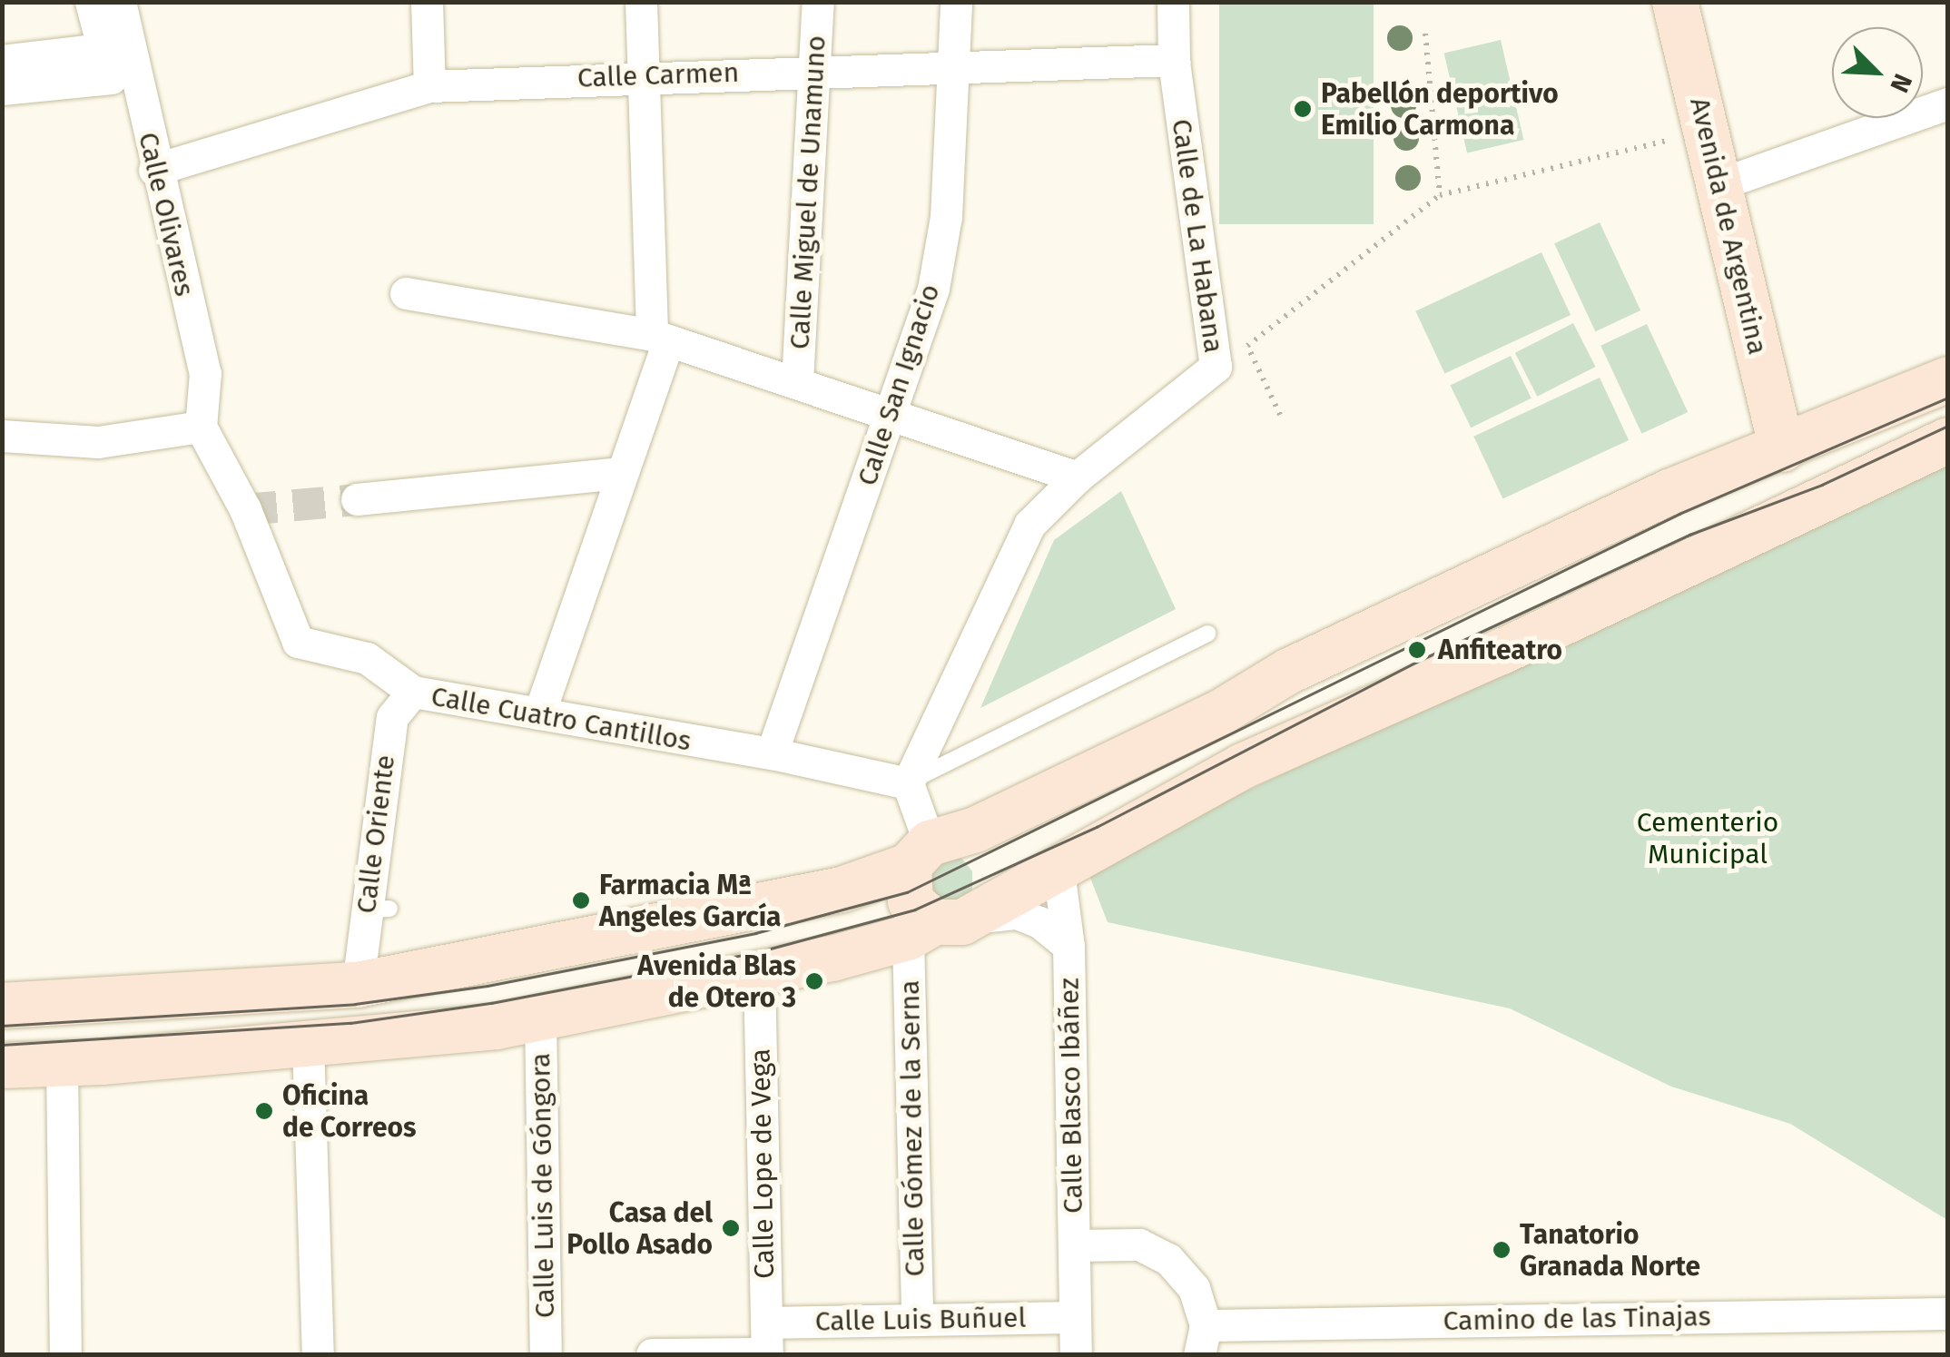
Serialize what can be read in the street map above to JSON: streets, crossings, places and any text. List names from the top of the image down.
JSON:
{
  "streets": {
    "street": [
      "Calle Carmen",
      "Calle Miguel de Unamuno",
      "Calle Olivares",
      "Avenida de Argentina",
      "Calle de La Habana",
      "Calle San Ignacio",
      "Calle Cuatro Cantillos",
      "Calle Oriente",
      "Calle Blasco Ibáñez",
      "Calle Gómez de la Serna",
      "Calle Lope de Vega",
      "Calle Luis de Góngora",
      "Camino de las Tinajas",
      "Calle Luis Buñuel"
    ]
  },
  "crossings": [
    ["Calle Carmen", "Calle Miguel de Unamuno"],
    ["Calle Carmen", "Calle Olivares"],
    ["Calle Carmen", "Calle de La Habana"],
    ["Calle Carmen", "Calle San Ignacio"],
    ["Calle Olivares", "Calle Cuatro Cantillos"],
    ["Calle de La Habana", "Calle Cuatro Cantillos"],
    ["Calle San Ignacio", "Calle Cuatro Cantillos"],
    ["Calle Cuatro Cantillos", "Calle Oriente"],
    ["Calle Blasco Ibáñez", "Camino de las Tinajas"],
    ["Calle Blasco Ibáñez", "Calle Luis Buñuel"],
    ["Calle Gómez de la Serna", "Calle Luis Buñuel"],
    ["Calle Lope de Vega", "Calle Luis Buñuel"]
  ],
  "parks": ["Cementerio Municipal"],
  "places": [
    "Pabellón deportivo Emilio Carmona",
    "Anfiteatro",
    "Farmacia Mª Angeles García",
    "Avenida Blas de Otero 3",
    "Oficina de Correos",
    "Casa del Pollo Asado",
    "Tanatorio Granada Norte"
  ],
  "north": "bottom right"
}
